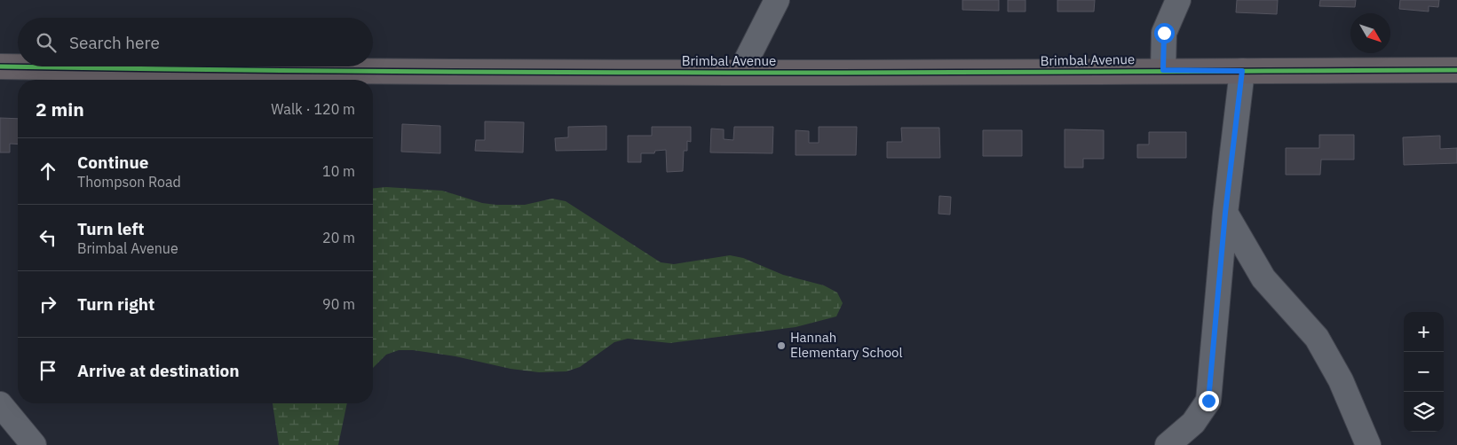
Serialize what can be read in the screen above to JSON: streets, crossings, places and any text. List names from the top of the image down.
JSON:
{
  "streets": {
    "main road": ["Brimbal Avenue"]
  },
  "places": ["Hannah Elementary School"],
  "north": "bottom right",
  "page": {
    "search": "Search here",
    "heading": ["2 min", "Walk · 120 m"],
    "list": [
      ["Continue", "Thompson Road", "10 m"],
      ["Turn left", "Brimbal Avenue", "20 m"],
      ["Turn right", "90 m"],
      "Arrive at destination"
    ],
    "map_buttons": ["+", "−"]
  }
}
